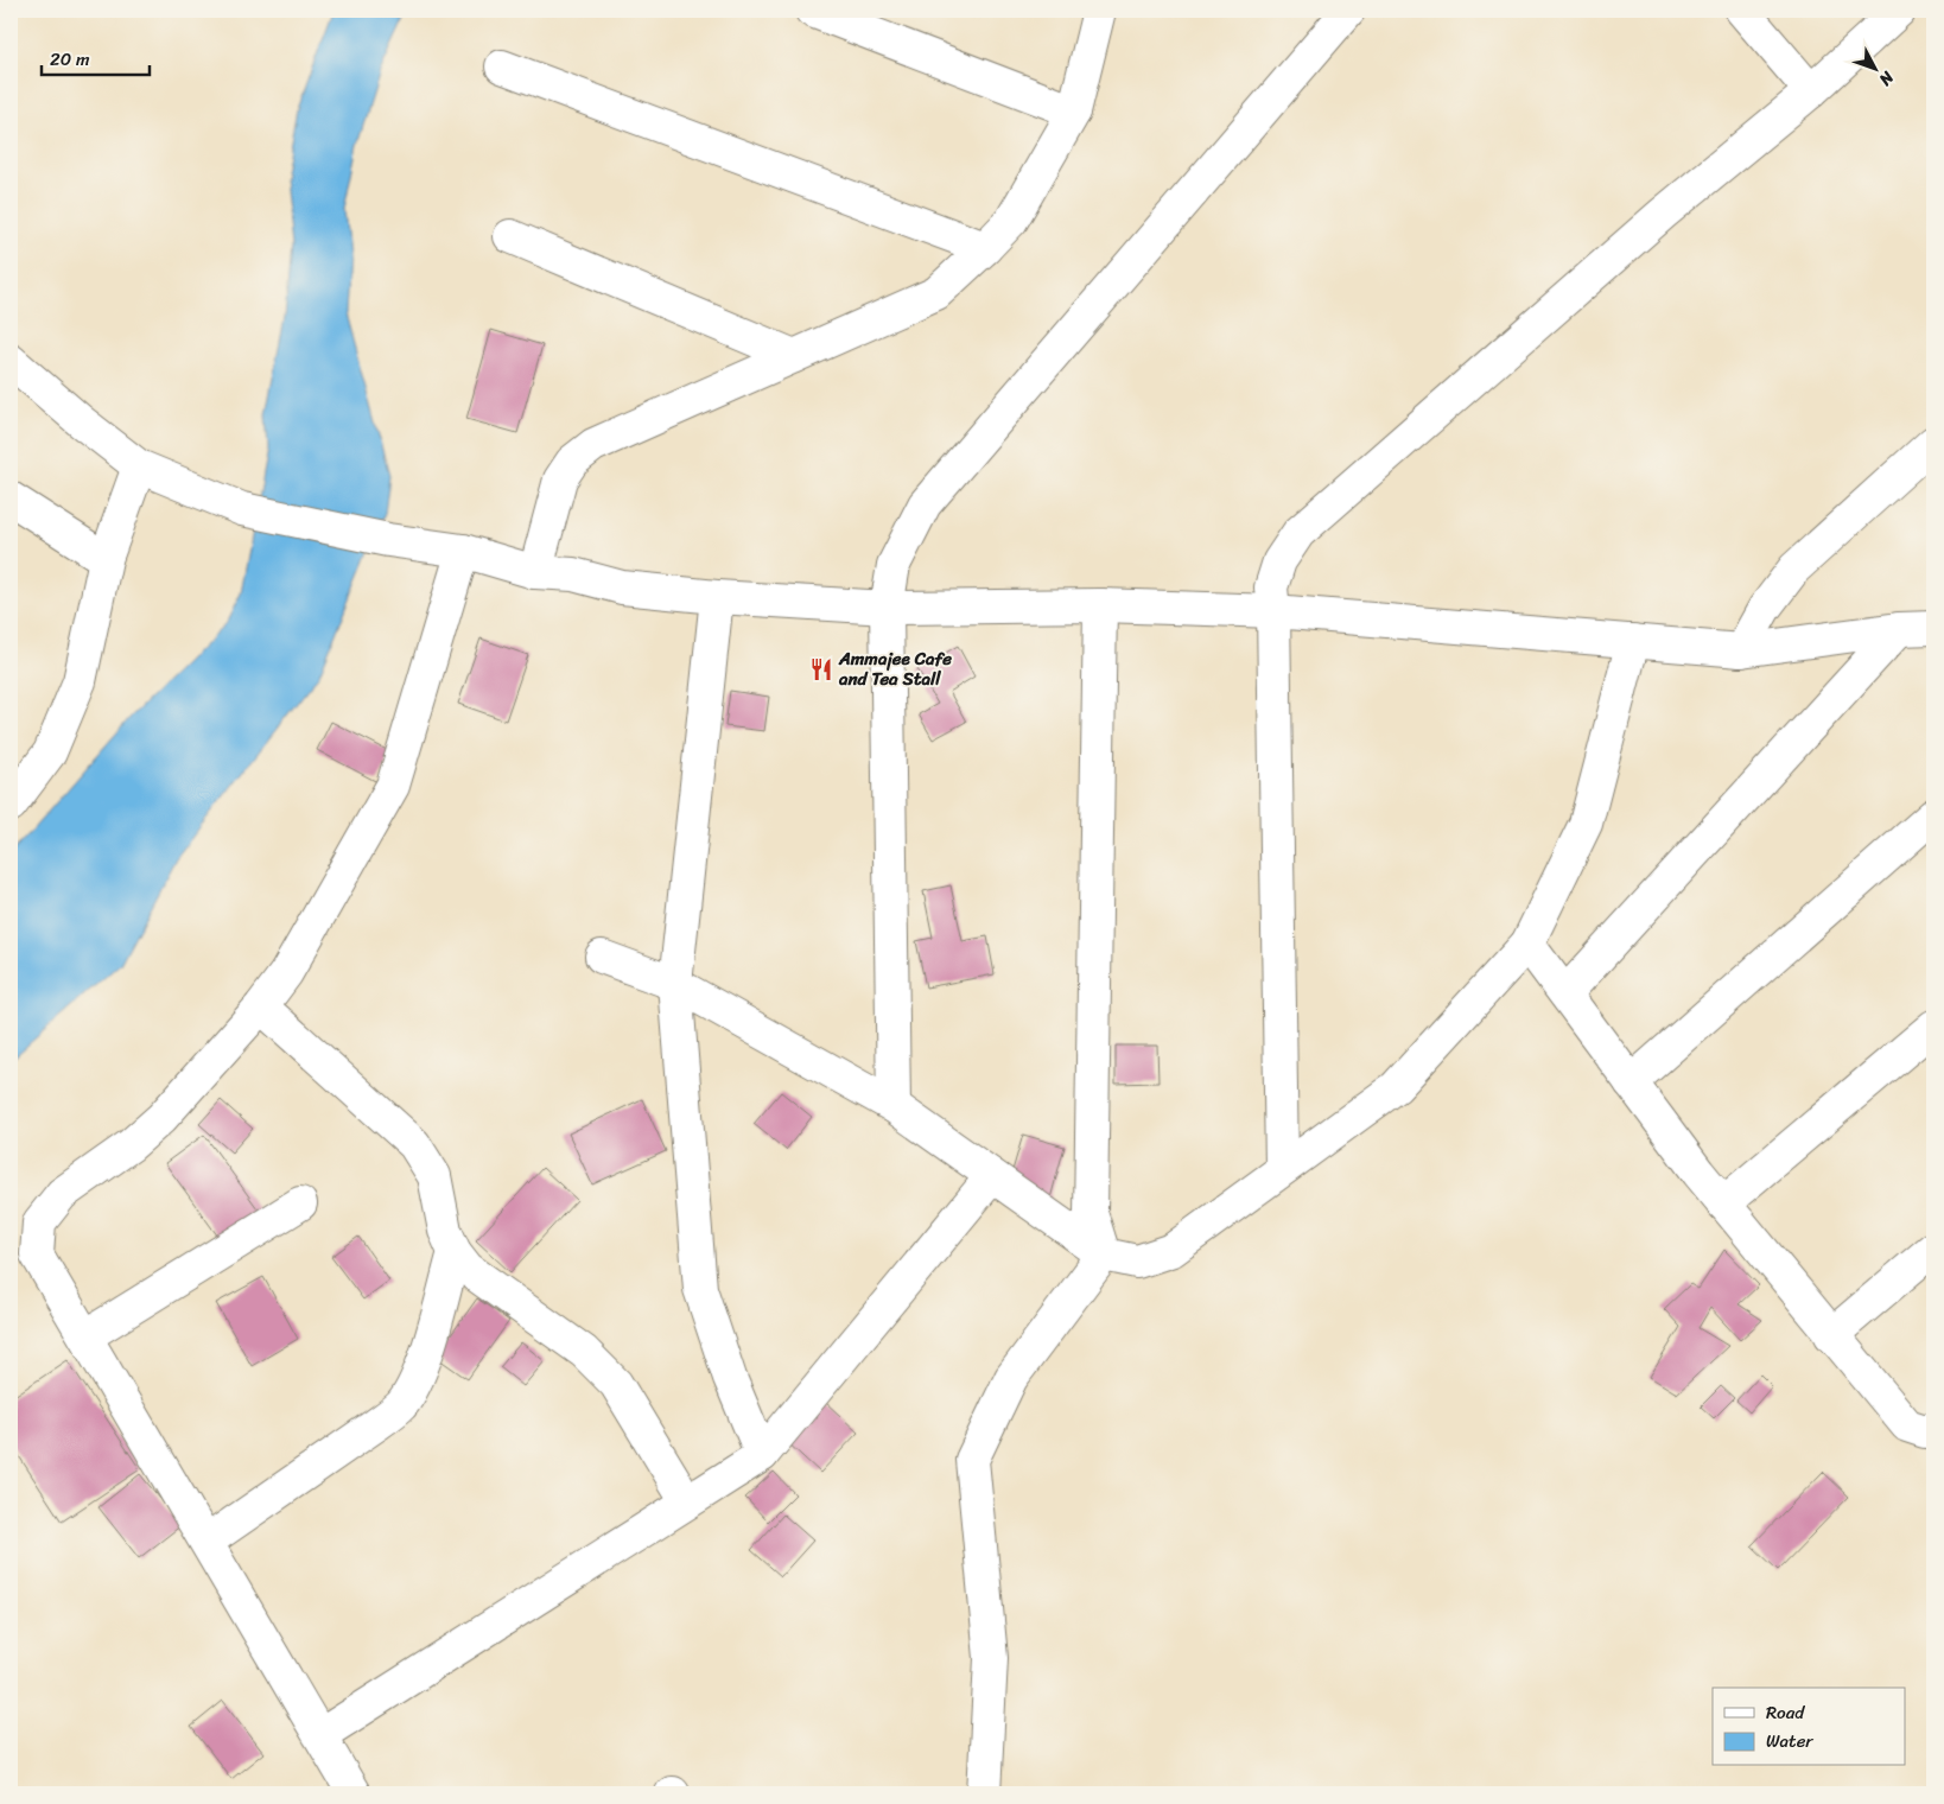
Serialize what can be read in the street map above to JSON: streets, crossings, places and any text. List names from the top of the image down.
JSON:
{
  "places": {
    "restaurant": ["Ammajee Cafe and Tea Stall"]
  },
  "legend": ["Road", "Water"],
  "scale_bar": "20 m",
  "north": "bottom right"
}
